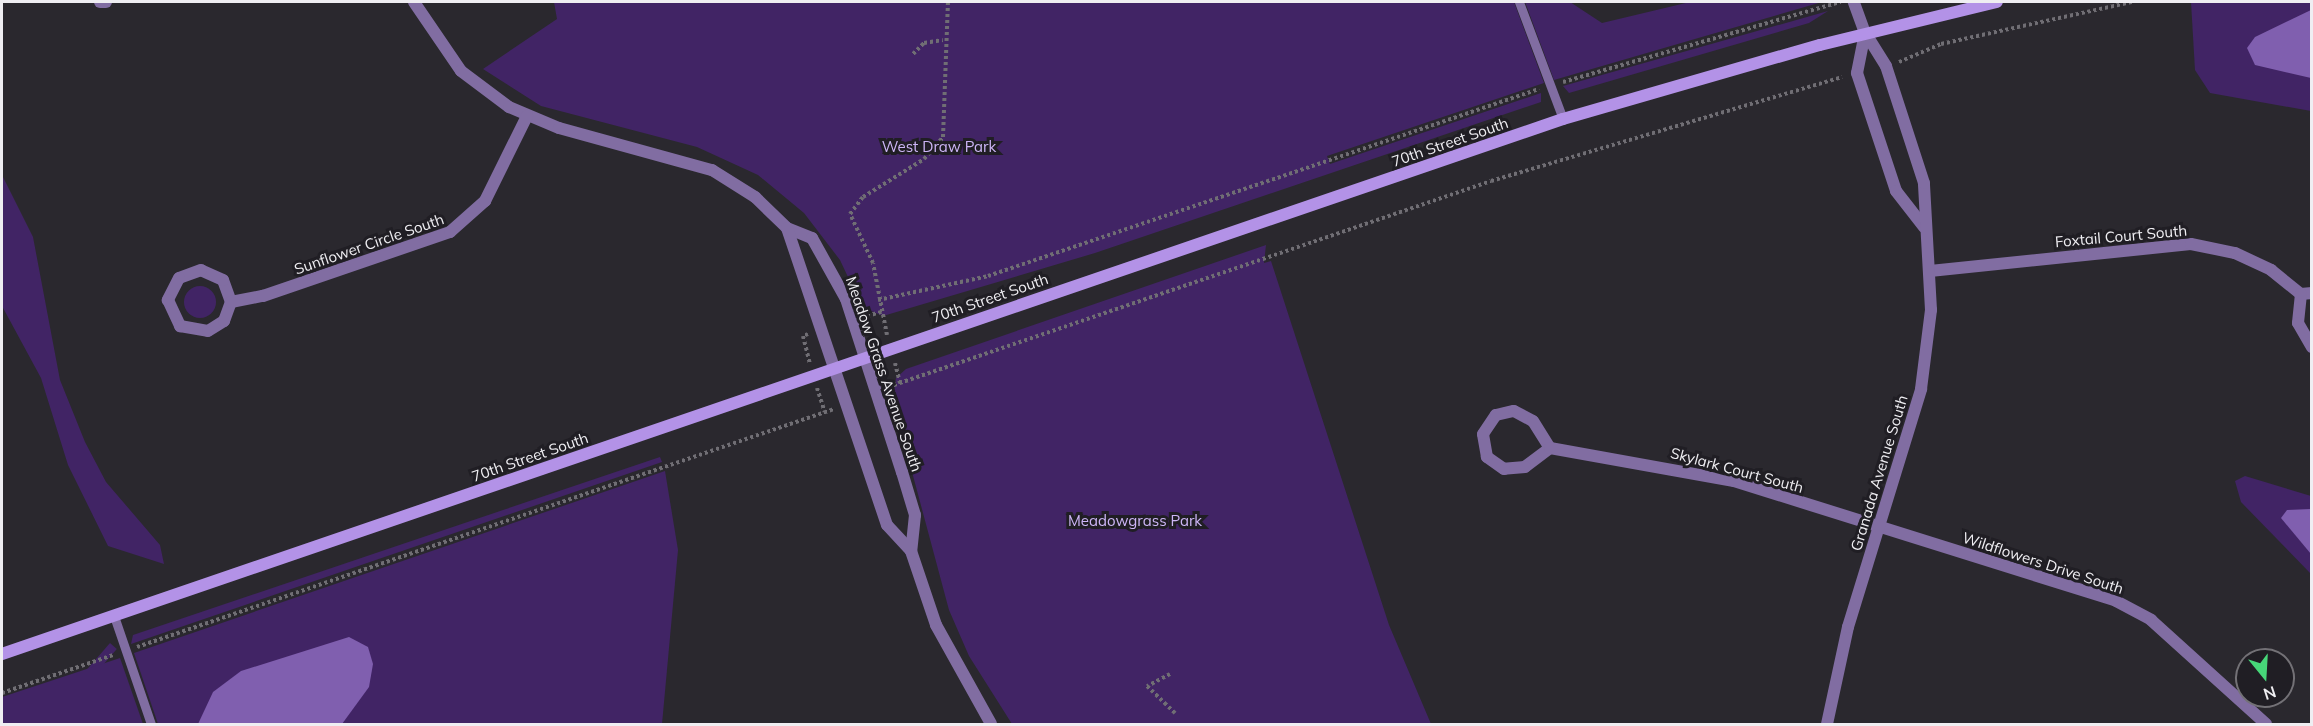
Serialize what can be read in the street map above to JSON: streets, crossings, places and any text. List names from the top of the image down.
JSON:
{
  "streets": {
    "main road": ["70th Street South"],
    "street": [
      "Foxtail Court South",
      "Sunflower Circle South",
      "Meadow Grass Avenue South",
      "Skylark Court South",
      "Granada Avenue South",
      "Wildflowers Drive South"
    ]
  },
  "crossings": [
    ["70th Street South", "Meadow Grass Avenue South"],
    ["70th Street South", "Granada Avenue South"],
    ["Foxtail Court South", "Granada Avenue South"],
    ["Sunflower Circle South", "Meadow Grass Avenue South"],
    ["Skylark Court South", "Granada Avenue South"],
    ["Skylark Court South", "Wildflowers Drive South"],
    ["Granada Avenue South", "Wildflowers Drive South"]
  ],
  "parks": ["West Draw Park", "Meadowgrass Park"],
  "north": "bottom"
}
